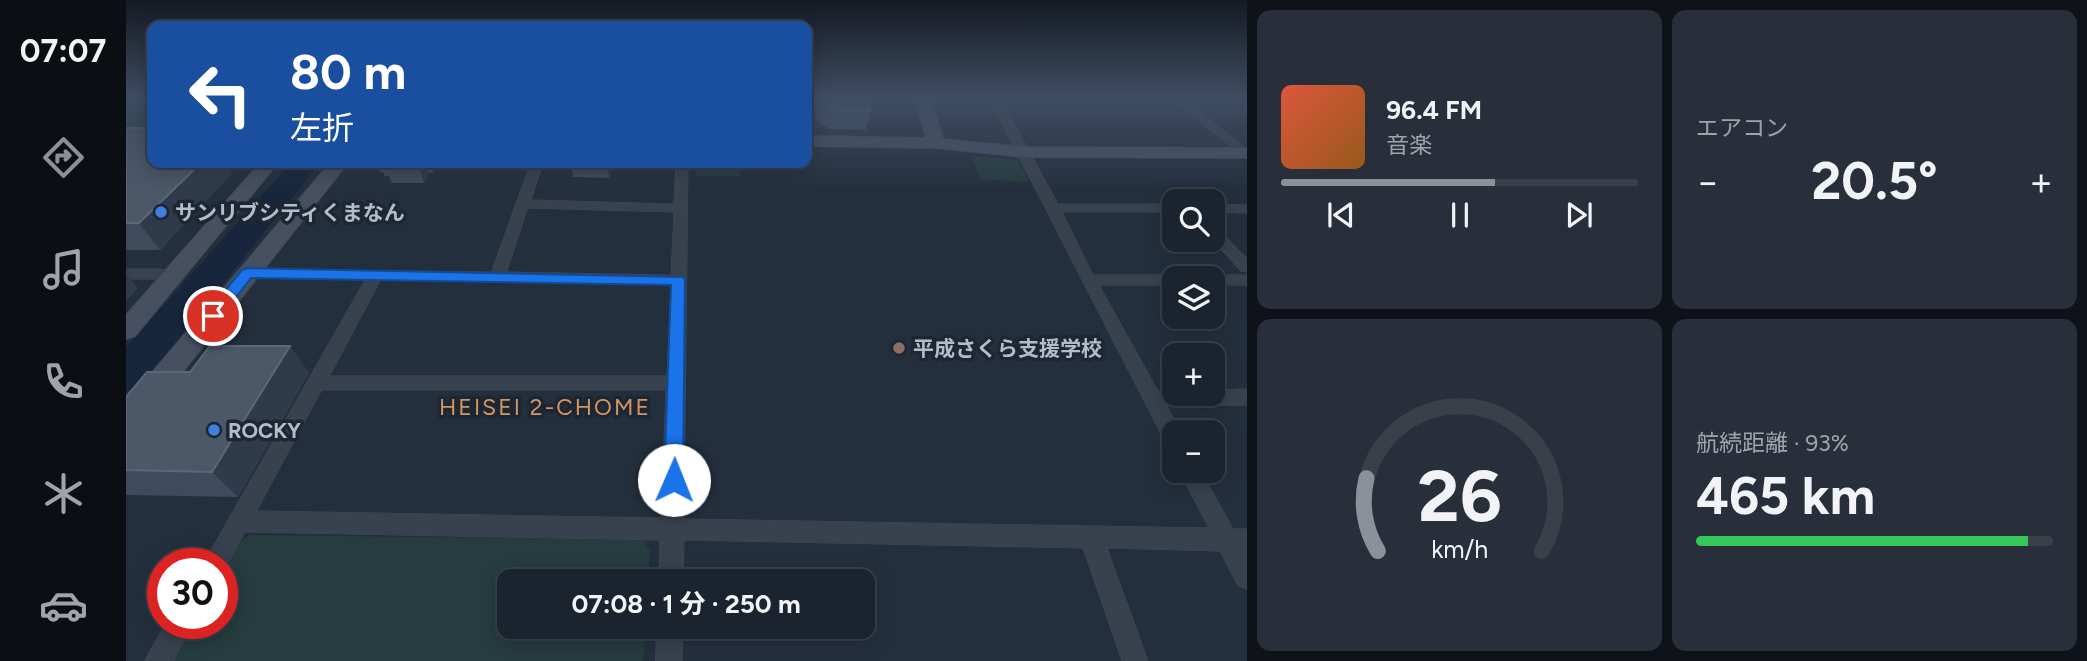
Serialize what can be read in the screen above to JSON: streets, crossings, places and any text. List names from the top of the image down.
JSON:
{
  "districts": ["HEISEI 2-CHOME"],
  "places": ["サンリブシティくまなん", "平成さくら支援学校", "ROCKY"],
  "page": {
    "tabs": "07:07",
    "tile": [
      "エアコン",
      ["航続距離 · 93%", "465 km"]
    ],
    "turn": ["80 m", "左折"],
    "song": ["96.4 FM", "音楽"],
    "heat": ["−", "20.5°", "+"],
    "map_buttons": ["+", "−"],
    "limit": "30",
    "trip": "07:08 · 1 分 · 250 m",
    "gauge": ["26", "km/h"]
  }
}
